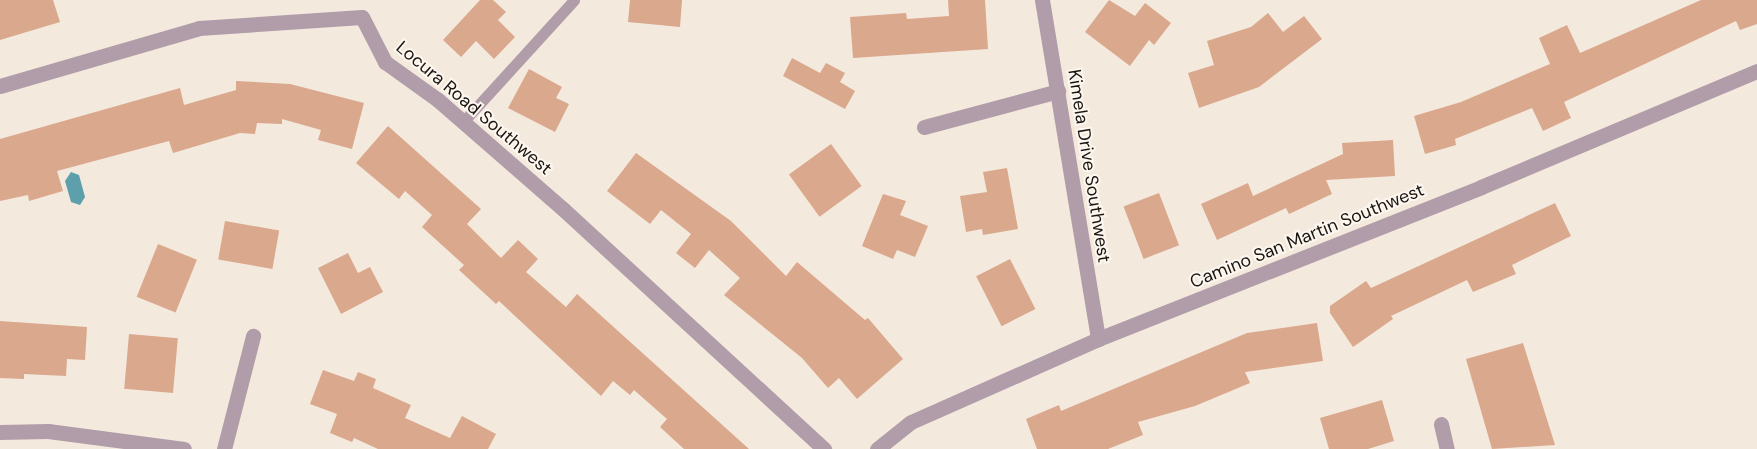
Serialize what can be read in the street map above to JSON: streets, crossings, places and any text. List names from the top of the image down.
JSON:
{
  "streets": {
    "street": ["Locura Road Southwest", "Kimela Drive Southwest", "Camino San Martin Southwest"]
  },
  "crossings": [
    ["Kimela Drive Southwest", "Camino San Martin Southwest"]
  ]
}
